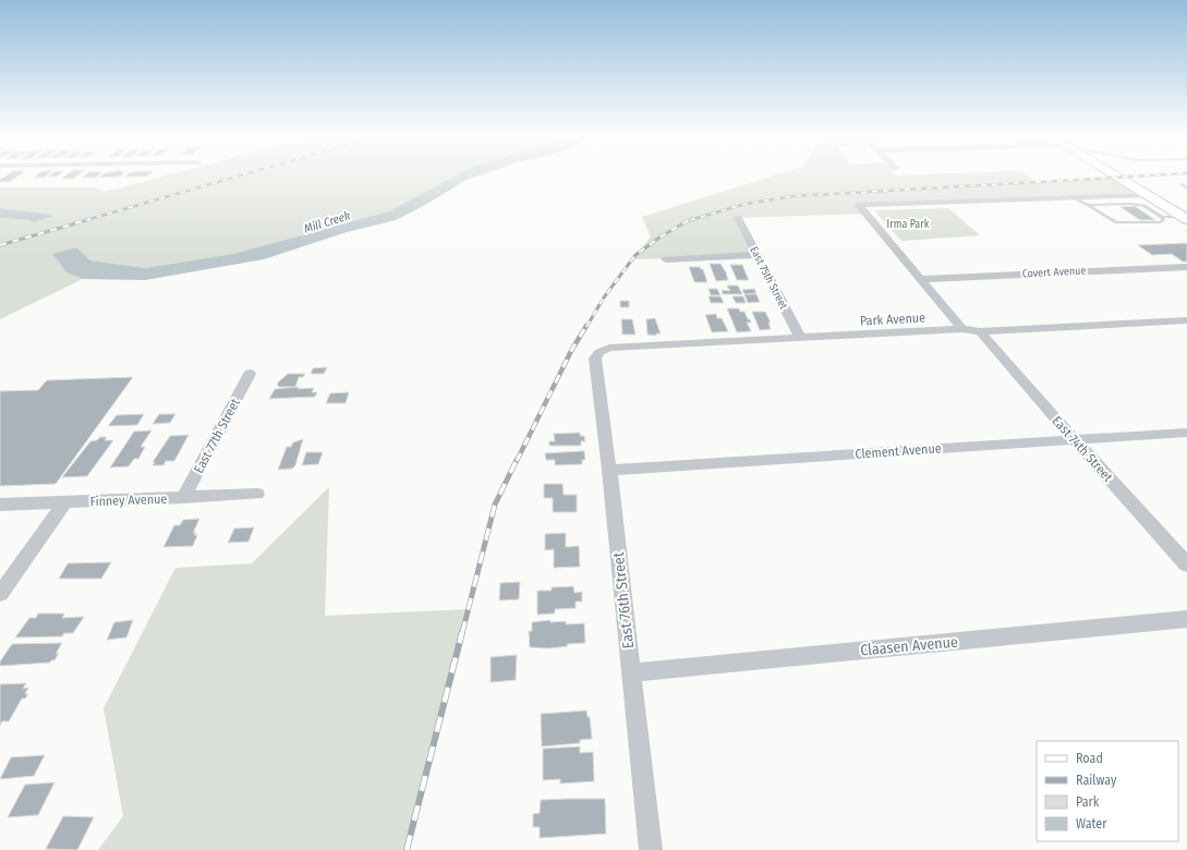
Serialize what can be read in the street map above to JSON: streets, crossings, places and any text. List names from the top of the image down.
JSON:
{
  "streets": {
    "street": [
      "Covert Avenue",
      "East 75th Street",
      "Park Avenue",
      "East 77th Street",
      "East 74th Street",
      "Clement Avenue",
      "Finney Avenue",
      "East 76th Street",
      "Claasen Avenue"
    ]
  },
  "crossings": [
    ["East 75th Street", "Park Avenue"],
    ["Park Avenue", "East 74th Street"],
    ["Park Avenue", "East 76th Street"],
    ["East 77th Street", "Finney Avenue"],
    ["East 74th Street", "Clement Avenue"],
    ["Clement Avenue", "East 76th Street"],
    ["East 76th Street", "Claasen Avenue"]
  ],
  "water": ["Mill Creek"],
  "parks": ["Irma Park"],
  "legend": [
    "Road",
    "Railway",
    "Park",
    "Water"
  ]
}
